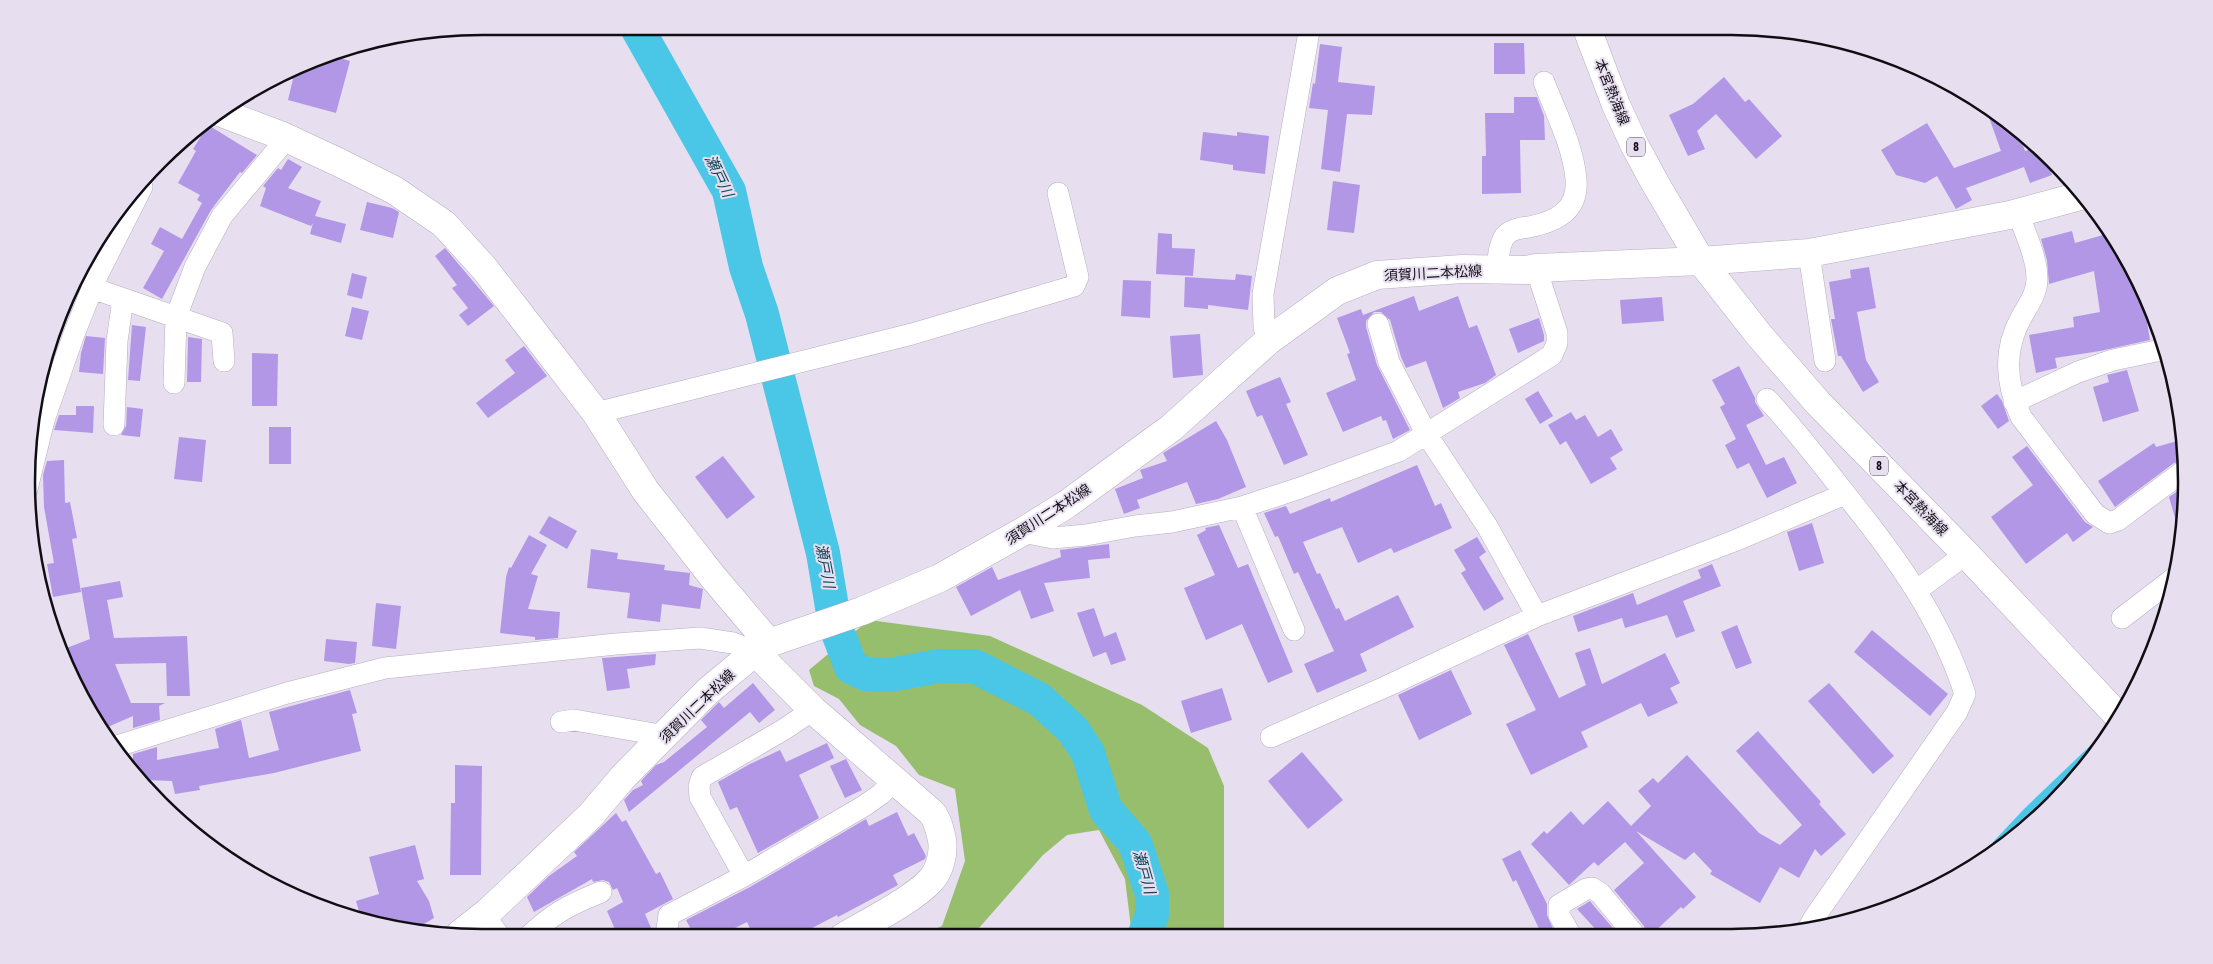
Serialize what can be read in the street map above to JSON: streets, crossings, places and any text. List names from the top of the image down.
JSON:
{
  "streets": {
    "main road": ["本宮熱海線", "8", "須賀川二本松線"]
  },
  "crossings": [
    ["本宮熱海線", "須賀川二本松線"]
  ],
  "water": ["瀬戸川"]
}
